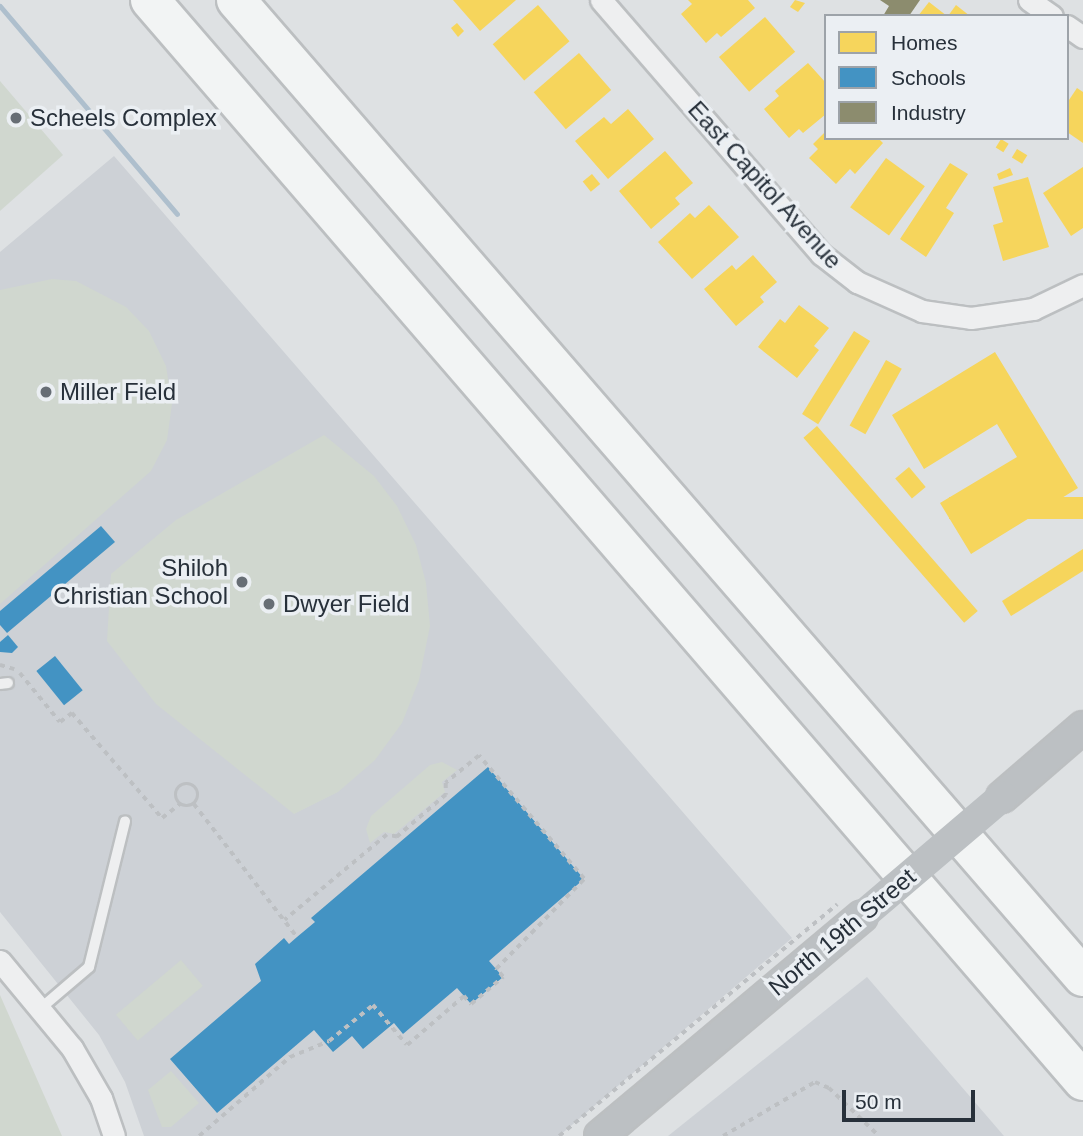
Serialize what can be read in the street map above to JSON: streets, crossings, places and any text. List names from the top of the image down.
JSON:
{
  "streets": {
    "street": ["East Capitol Avenue", "North 19th Street"]
  },
  "places": [
    "Scheels Complex",
    "Miller Field",
    "Shiloh Christian School",
    "Dwyer Field"
  ],
  "legend": ["Homes", "Schools", "Industry"],
  "scale_bar": "50 m"
}
